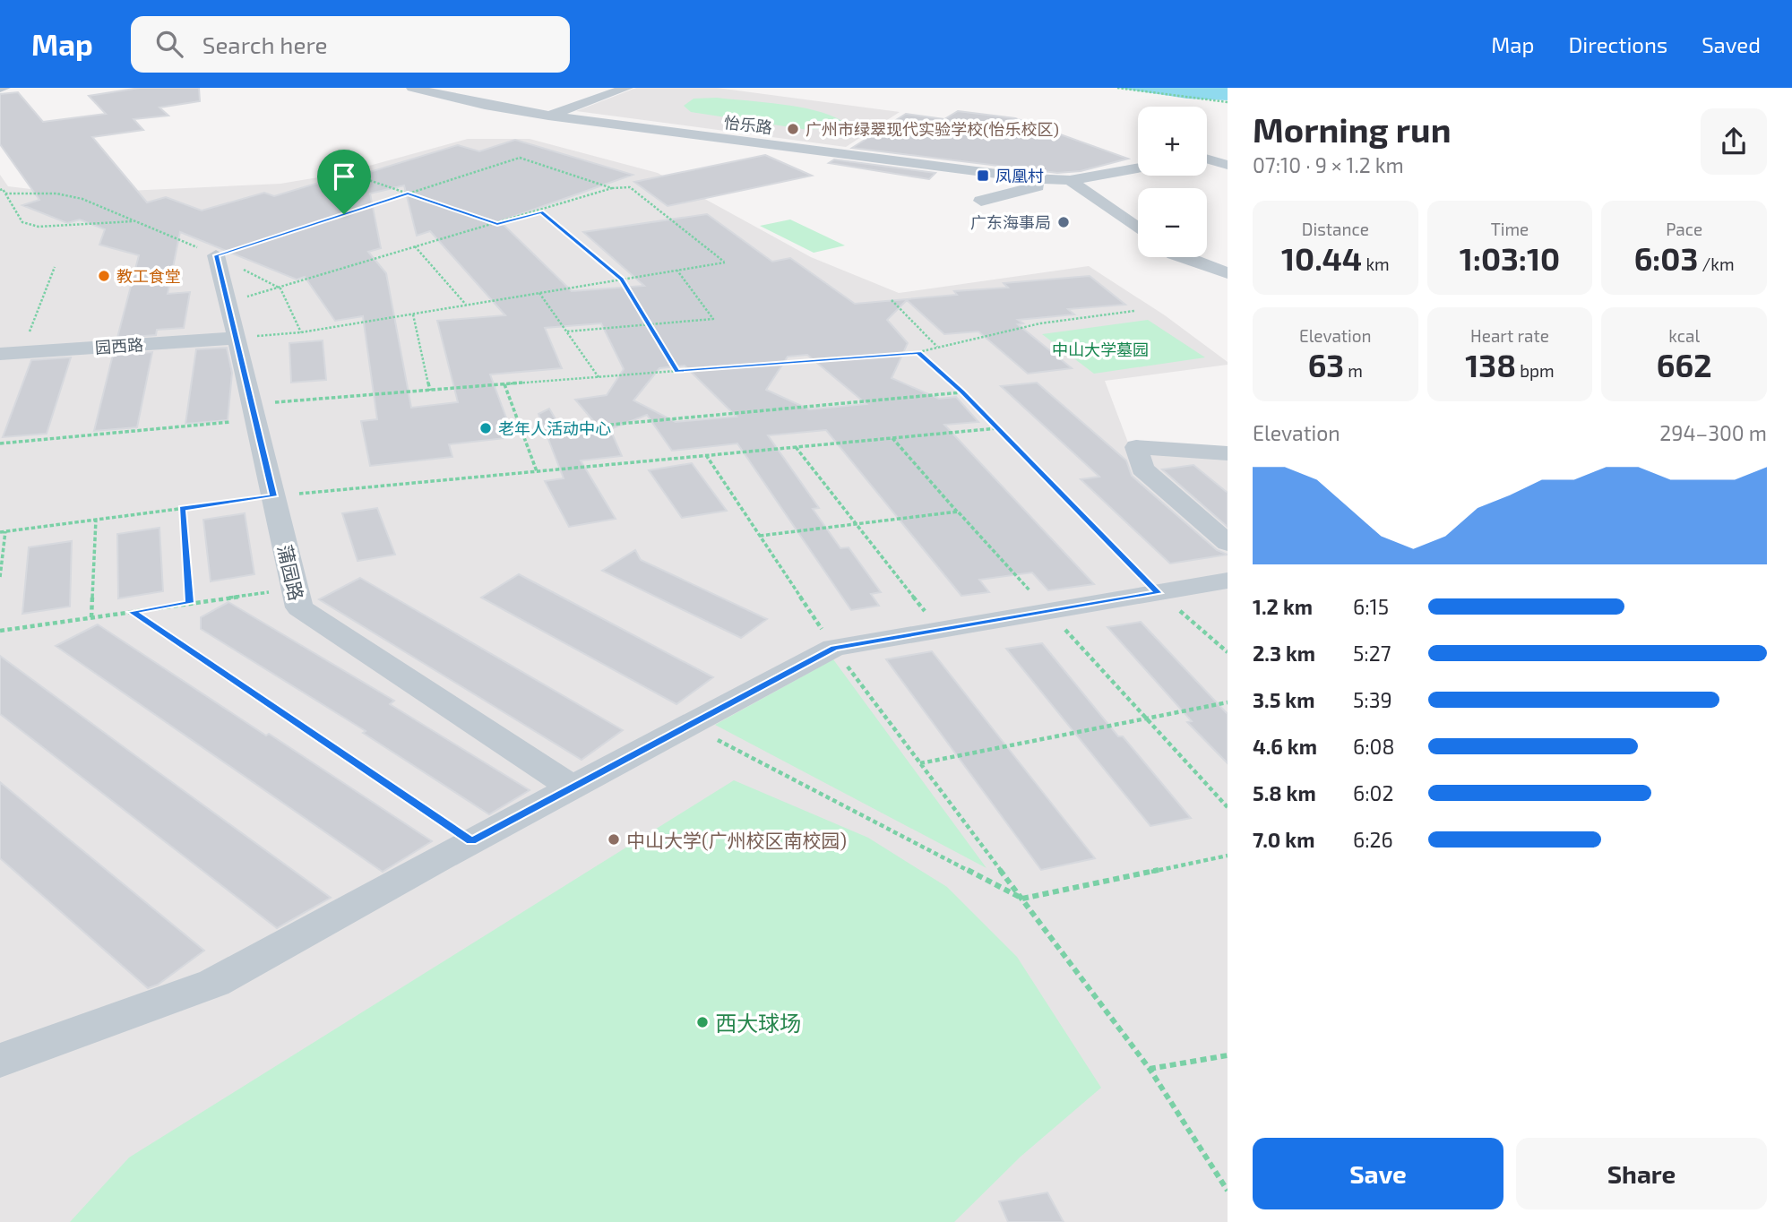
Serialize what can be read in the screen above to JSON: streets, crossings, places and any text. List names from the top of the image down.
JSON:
{
  "streets": {
    "street": ["怡乐路", "园西路", "蒲园路"]
  },
  "crossings": [
    ["园西路", "蒲园路"]
  ],
  "parks": ["中山大学墓园"],
  "places": {
    "other": [
      "广州市绿翠现代实验学校(怡乐校区)",
      "广东海事局",
      "教工食堂",
      "老年人活动中心",
      "中山大学(广州校区南校园)",
      "西大球场"
    ],
    "transit": ["凤凰村"]
  },
  "page": {
    "header": "Map",
    "search": "Search here",
    "nav": ["Map", "Directions", "Saved"],
    "heading": ["Morning run", "07:10 · 9 × 1.2 km"],
    "map_buttons": ["+", "−"],
    "stats": [
      ["Distance", "10.44 km"],
      ["Time", "1:03:10"],
      ["Pace", "6:03 /km"],
      ["Elevation", "63 m"],
      ["Heart rate", "138 bpm"],
      ["kcal", "662"]
    ],
    "chart": ["Elevation", "294–300 m"],
    "list": [
      {
        "name": "1.2 km",
        "note": "6:15"
      },
      {
        "name": "2.3 km",
        "note": "5:27"
      },
      {
        "name": "3.5 km",
        "note": "5:39"
      },
      {
        "name": "4.6 km",
        "note": "6:08"
      },
      {
        "name": "5.8 km",
        "note": "6:02"
      },
      {
        "name": "7.0 km",
        "note": "6:26"
      }
    ],
    "buttons": ["Save", "Share"]
  }
}
